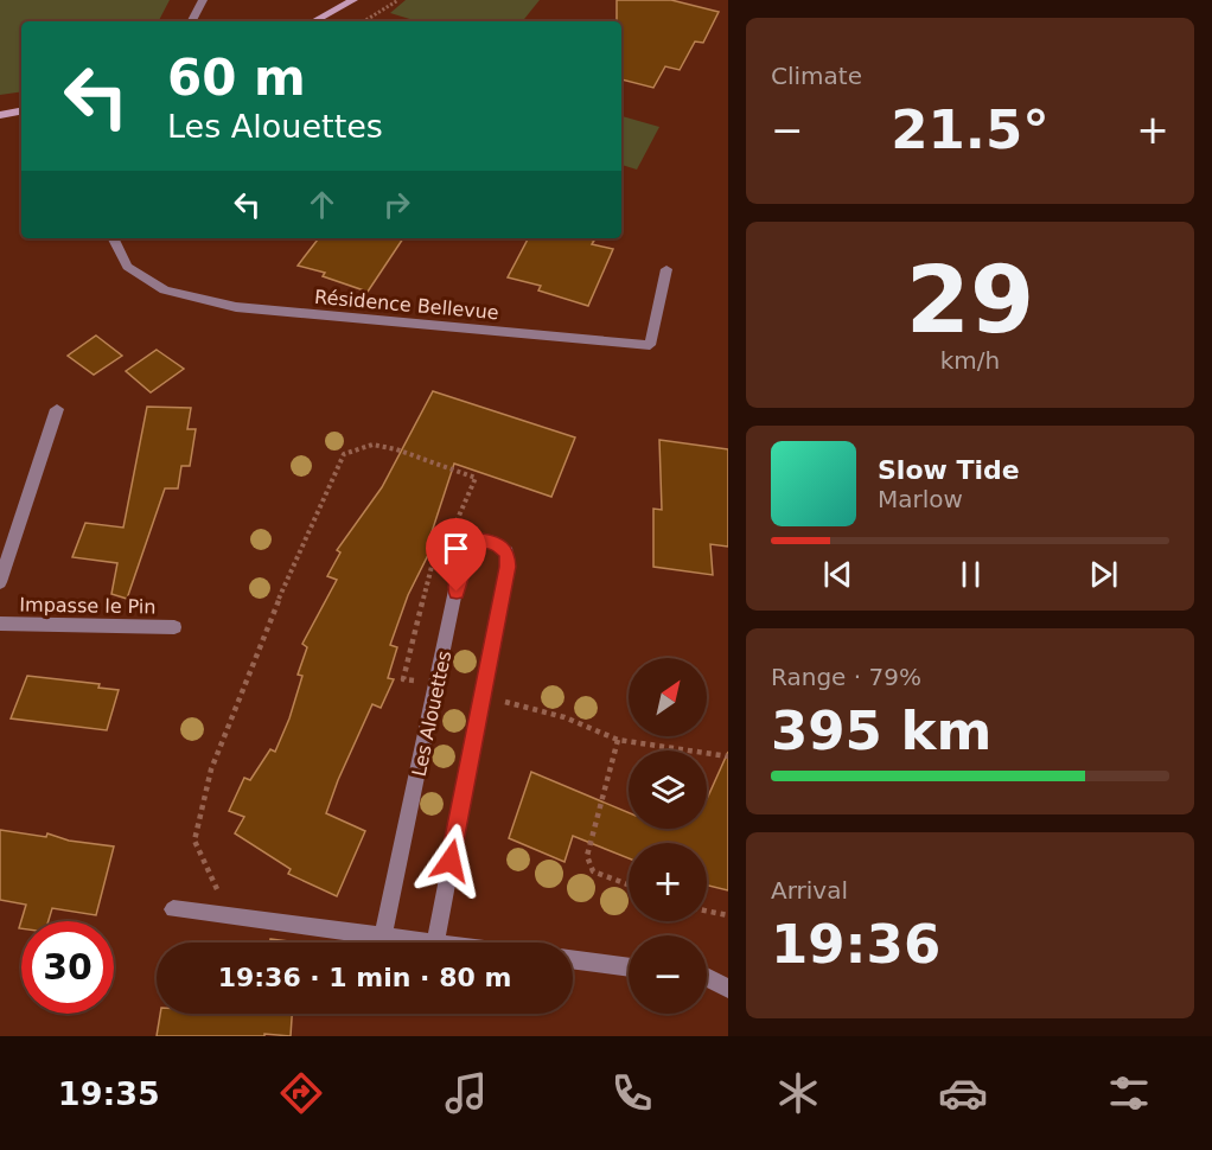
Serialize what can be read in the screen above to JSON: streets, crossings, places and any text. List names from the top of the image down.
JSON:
{
  "streets": {
    "street": ["Résidence Bellevue", "Impasse le Pin", "Les Alouettes"]
  },
  "north": "top right",
  "page": {
    "tile": [
      "Climate",
      ["29", "km/h"],
      ["Range · 79%", "395 km"],
      ["Arrival", "19:36"]
    ],
    "turn": ["60 m", "Les Alouettes"],
    "heat": ["−", "21.5°", "+"],
    "song": ["Slow Tide", "Marlow"],
    "map_buttons": ["+", "−"],
    "limit": "30",
    "trip": "19:36 · 1 min · 80 m",
    "tabs": "19:35"
  }
}
